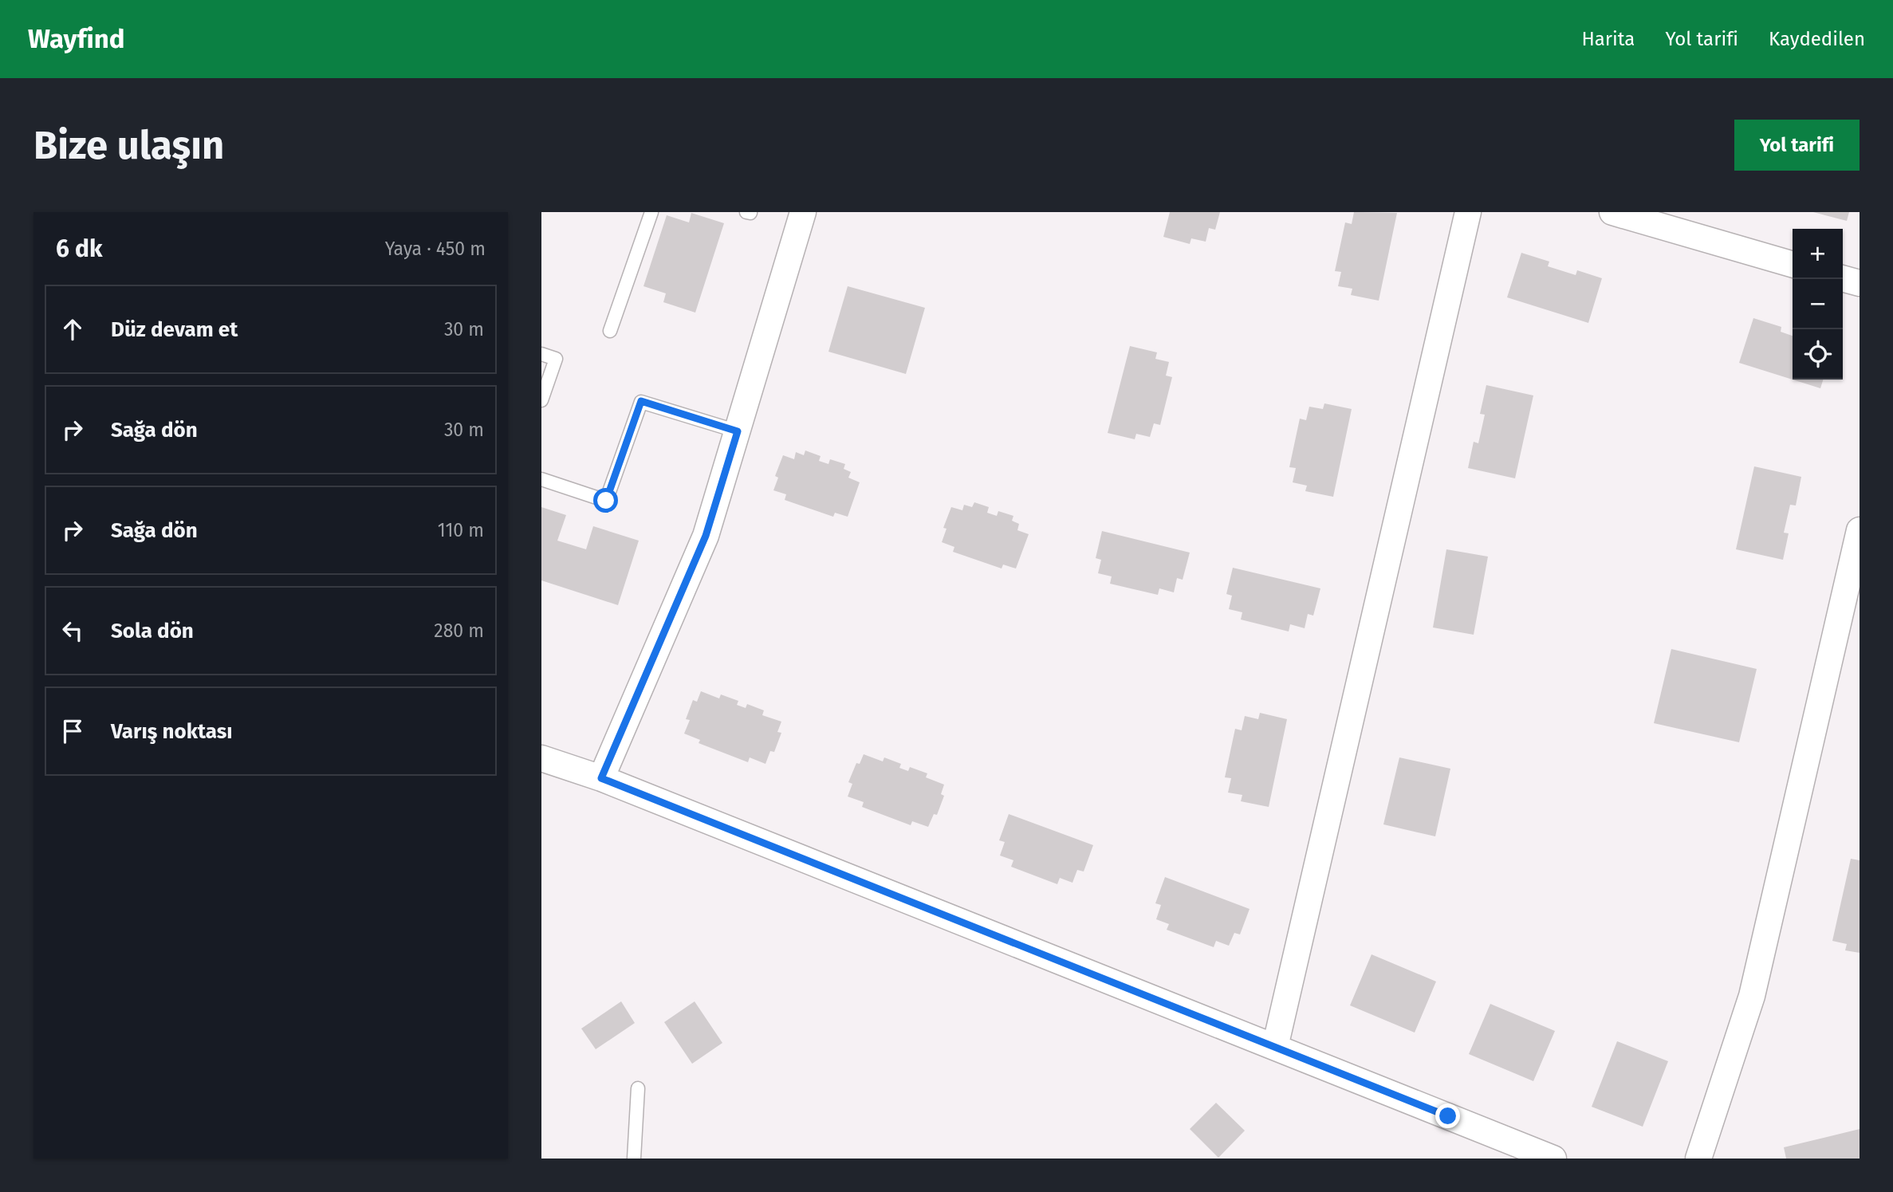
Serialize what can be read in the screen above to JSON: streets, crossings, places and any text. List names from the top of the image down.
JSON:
{
  "page": {
    "header": "Wayfind",
    "nav": ["Harita", "Yol tarifi", "Kaydedilen"],
    "buttons": "Yol tarifi",
    "title": "Bize ulaşın",
    "heading": ["6 dk", "Yaya · 450 m"],
    "map_buttons": ["+", "−"],
    "list": [
      ["Düz devam et", "30 m"],
      ["Sağa dön", "30 m"],
      ["Sağa dön", "110 m"],
      ["Sola dön", "280 m"],
      "Varış noktası"
    ]
  }
}
